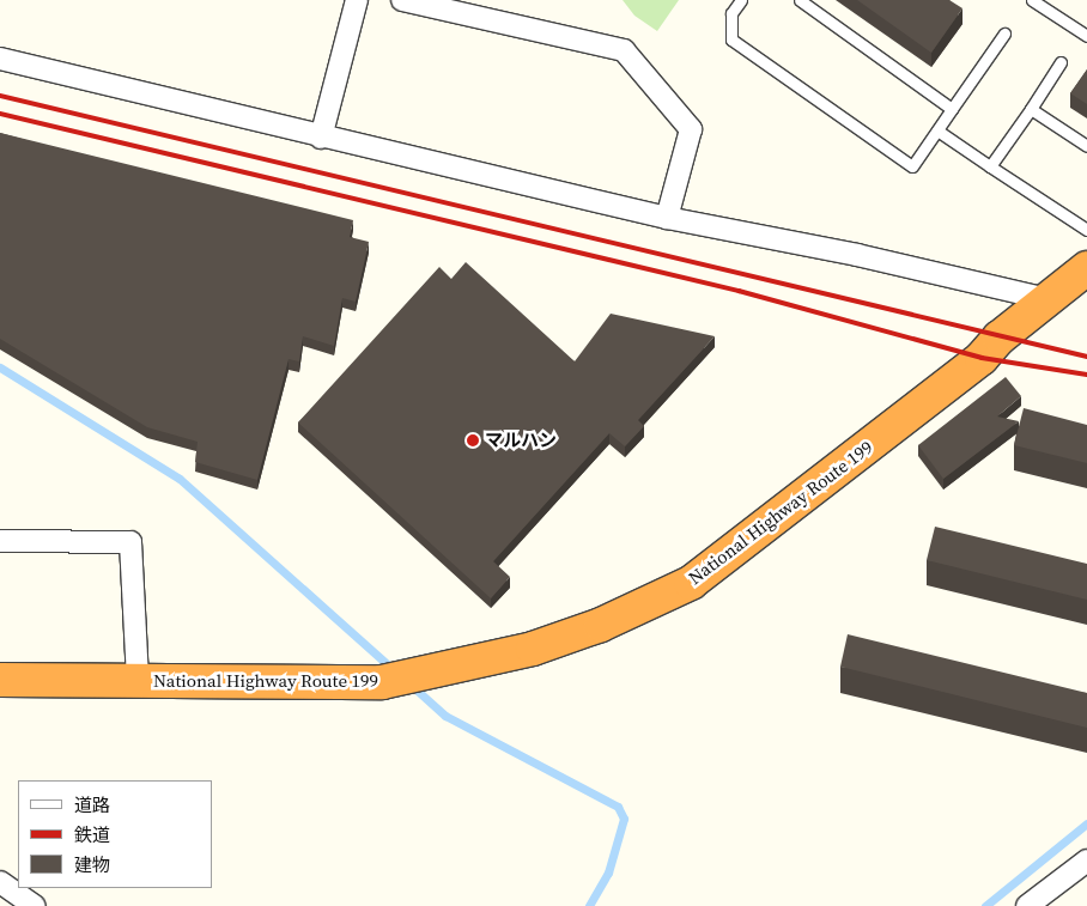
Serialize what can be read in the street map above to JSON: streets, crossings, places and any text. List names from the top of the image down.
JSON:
{
  "streets": {
    "highway": ["National Highway Route 199"]
  },
  "places": ["マルハン"],
  "legend": ["道路", "鉄道", "建物"]
}
